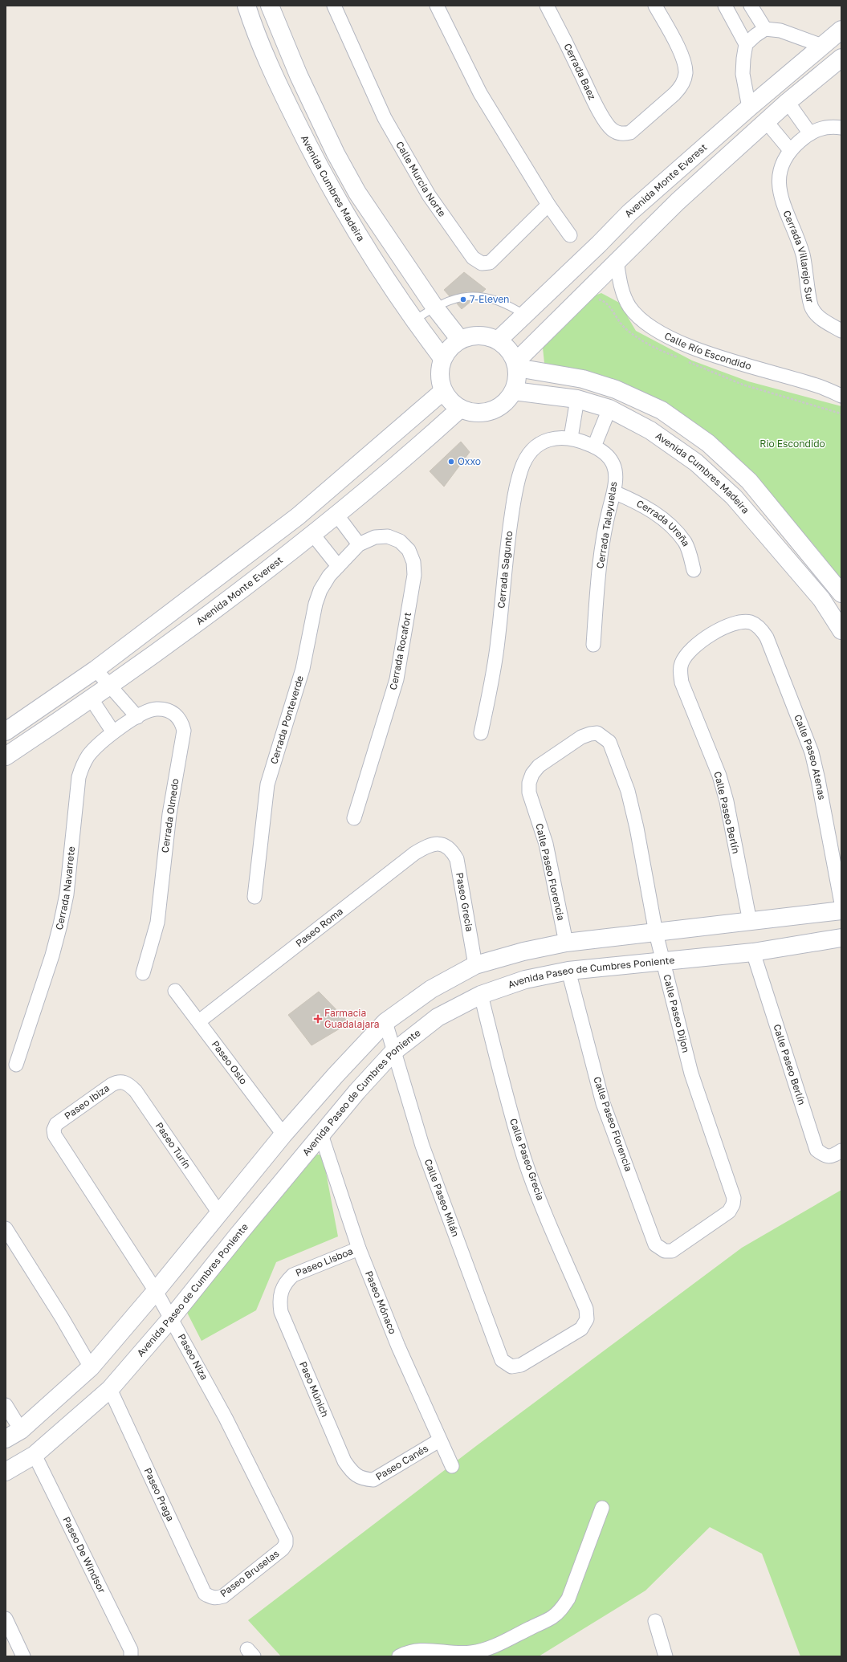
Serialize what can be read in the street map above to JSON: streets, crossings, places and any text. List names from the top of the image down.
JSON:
{
  "streets": {
    "street": [
      "Cerrada Baez",
      "Calle Murcia Norte",
      "Avenida Monte Everest",
      "Avenida Cumbres Madeira",
      "Cerrada Villarejo Sur",
      "Calle Río Escondido",
      "Cerrada Talayuelas",
      "Cerrada Ureña",
      "Cerrada Sagunto",
      "Cerrada Rocafort",
      "Cerrada Ponteverde",
      "Calle Paseo Atenas",
      "Calle Paseo Berlín",
      "Cerrada Olmedo",
      "Calle Paseo Florencia",
      "Cerrada Navarrete",
      "Paseo Grecia",
      "Paseo Roma",
      "Avenida Paseo de Cumbres Poniente",
      "Calle Paseo Dijon",
      "Paseo Oslo",
      "Paseo Ibiza",
      "Paseo Turín",
      "Calle Paseo Grecia",
      "Calle Paseo Milán",
      "Paseo Lisboa",
      "Paseo Mónaco",
      "Paseo Niza",
      "Paeo Múnich",
      "Paseo Canés",
      "Paseo Praga",
      "Paseo De Windsor",
      "Paseo Bruselas"
    ]
  },
  "crossings": [
    ["Avenida Monte Everest", "Avenida Cumbres Madeira"],
    ["Cerrada Talayuelas", "Cerrada Ureña"],
    ["Cerrada Talayuelas", "Cerrada Sagunto"],
    ["Cerrada Rocafort", "Cerrada Ponteverde"],
    ["Calle Paseo Atenas", "Calle Paseo Berlín"],
    ["Calle Paseo Berlín", "Avenida Paseo de Cumbres Poniente"],
    ["Cerrada Olmedo", "Cerrada Navarrete"],
    ["Calle Paseo Florencia", "Avenida Paseo de Cumbres Poniente"],
    ["Calle Paseo Florencia", "Calle Paseo Dijon"],
    ["Paseo Grecia", "Paseo Roma"],
    ["Paseo Roma", "Paseo Oslo"],
    ["Avenida Paseo de Cumbres Poniente", "Calle Paseo Dijon"],
    ["Avenida Paseo de Cumbres Poniente", "Calle Paseo Grecia"],
    ["Avenida Paseo de Cumbres Poniente", "Calle Paseo Milán"],
    ["Avenida Paseo de Cumbres Poniente", "Paseo Mónaco"],
    ["Avenida Paseo de Cumbres Poniente", "Paseo Niza"],
    ["Avenida Paseo de Cumbres Poniente", "Paseo Praga"],
    ["Avenida Paseo de Cumbres Poniente", "Paseo De Windsor"],
    ["Paseo Ibiza", "Paseo Turín"],
    ["Paseo Ibiza", "Paseo Niza"],
    ["Calle Paseo Grecia", "Calle Paseo Milán"],
    ["Paseo Lisboa", "Paseo Mónaco"],
    ["Paseo Lisboa", "Paeo Múnich"],
    ["Paseo Mónaco", "Paseo Canés"],
    ["Paseo Niza", "Paseo Bruselas"],
    ["Paeo Múnich", "Paseo Canés"],
    ["Paseo Praga", "Paseo Bruselas"]
  ],
  "parks": ["Rio Escondido"],
  "places": {
    "other": ["7-Eleven", "Oxxo"],
    "health": ["Farmacia Guadalajara"]
  }
}
